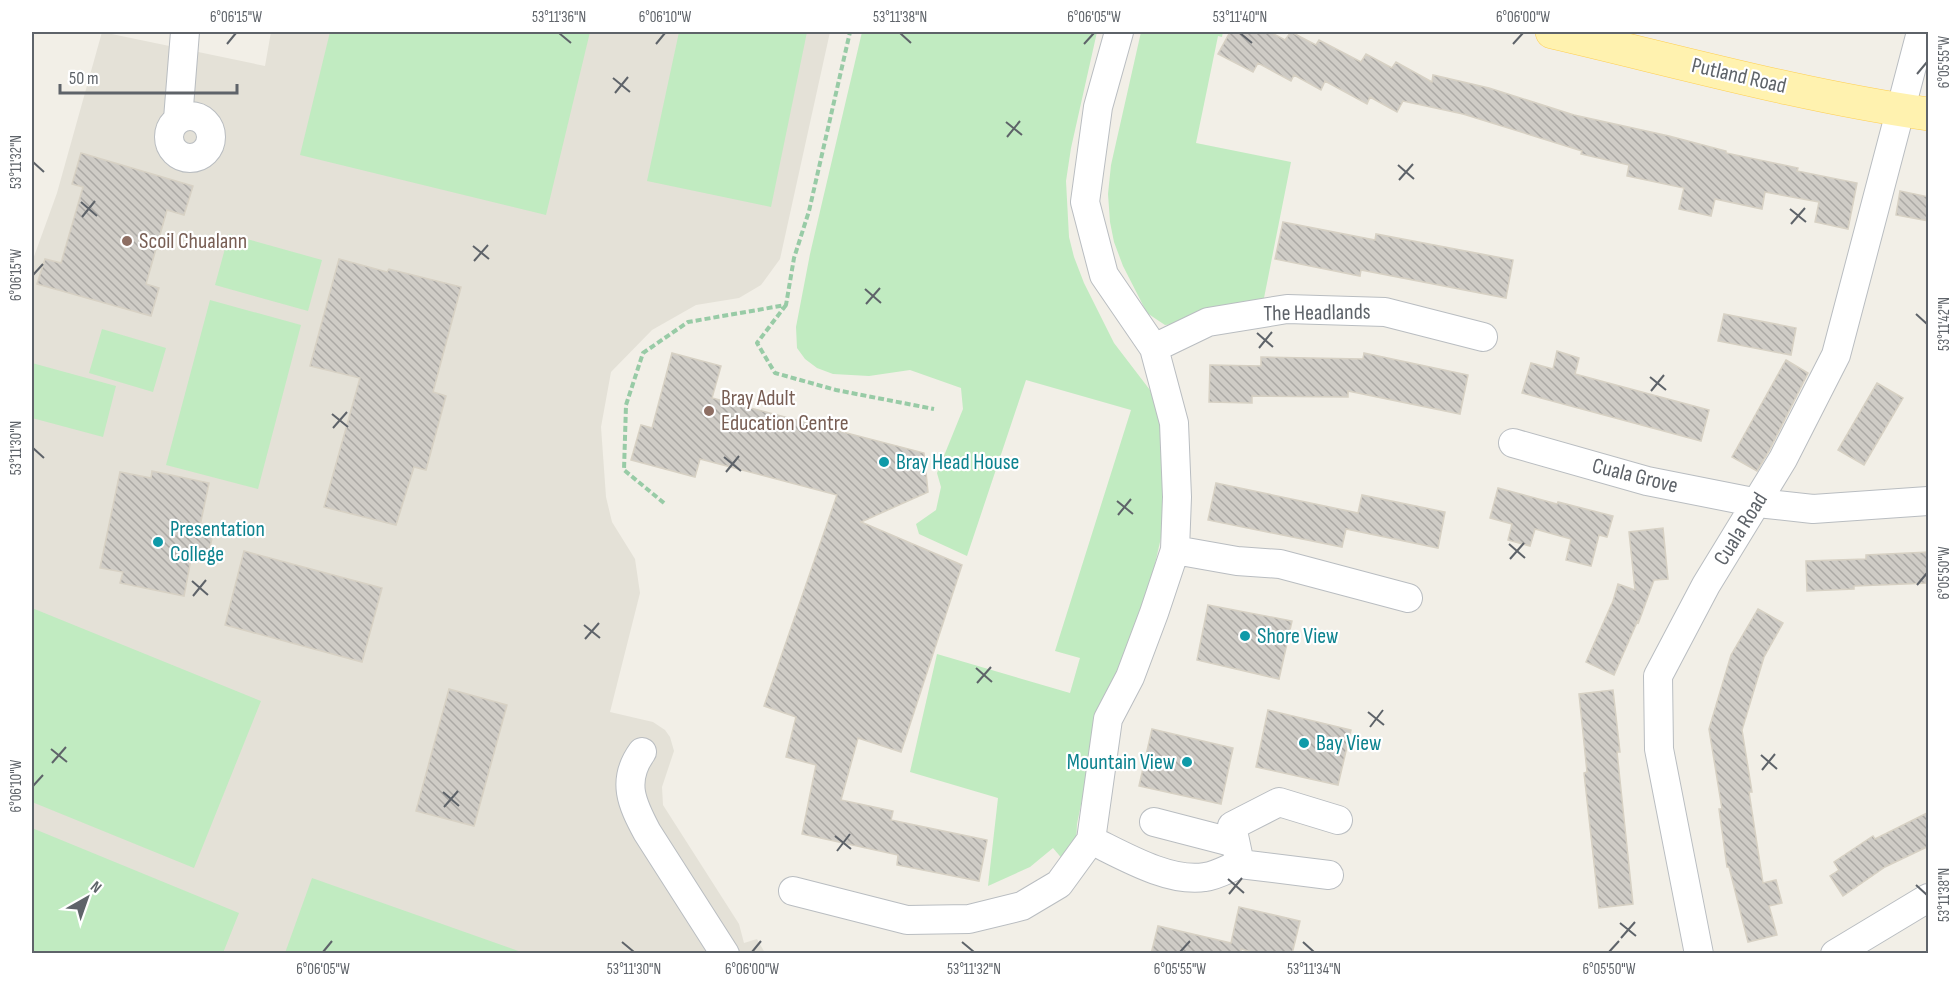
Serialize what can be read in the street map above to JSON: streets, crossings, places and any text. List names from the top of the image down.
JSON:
{
  "streets": {
    "main road": ["Putland Road"],
    "street": ["The Headlands", "Cuala Grove", "Cuala Road"]
  },
  "crossings": [
    ["Putland Road", "Cuala Road"],
    ["Cuala Grove", "Cuala Road"]
  ],
  "places": [
    "Scoil Chualann",
    "Bray Adult Education Centre",
    "Bray Head House",
    "Presentation College",
    "Shore View",
    "Bay View",
    "Mountain View"
  ],
  "scale_bar": "50 m",
  "north": "top right",
  "coordinates": [
    "6°06'15\"W",
    "53°11'36\"N",
    "6°06'10\"W",
    "53°11'38\"N",
    "6°06'05\"W",
    "53°11'40\"N",
    "6°06'00\"W",
    "6°05'55\"W",
    "53°11'32\"N",
    "53°11'42\"N",
    "53°11'30\"N",
    "6°05'50\"W",
    "53°11'34\"N"
  ]
}
